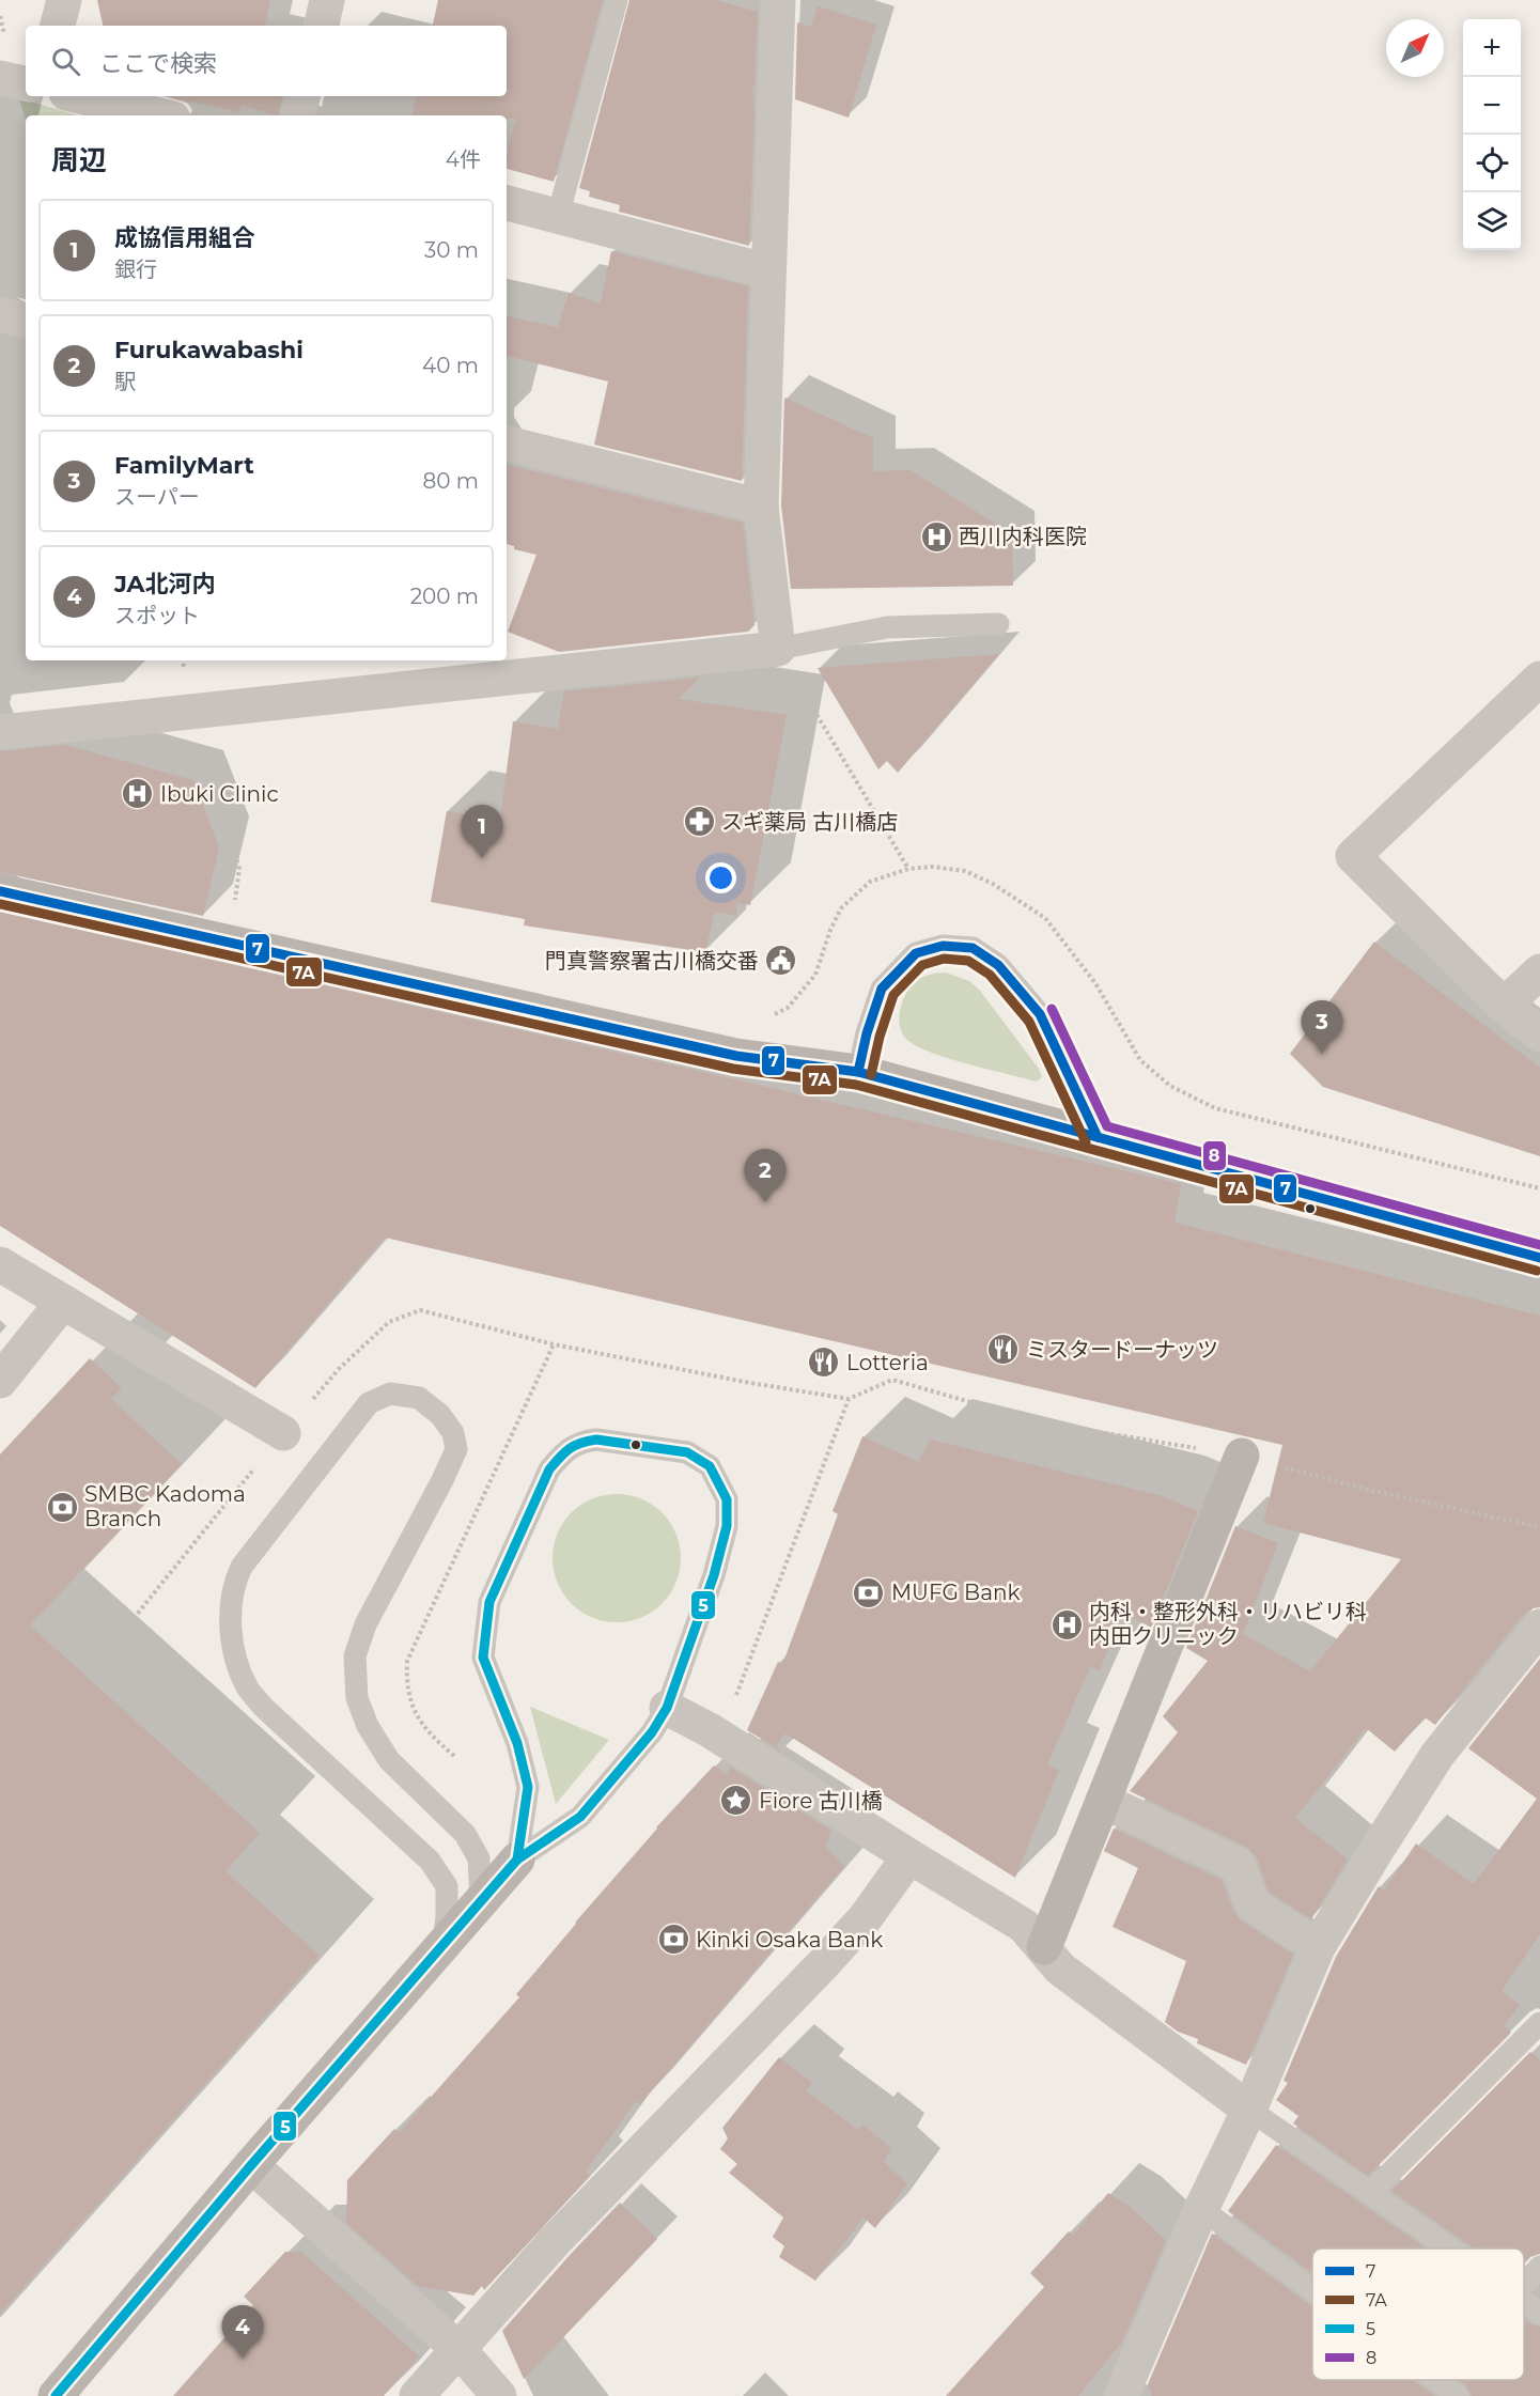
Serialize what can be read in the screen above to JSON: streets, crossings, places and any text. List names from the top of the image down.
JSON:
{
  "places": {
    "hospital": ["西川内科医院", "Ibuki Clinic", "内科・整形外科・リハビリ科 内田クリニック"],
    "pharmacy": ["スギ薬局 古川橋店"],
    "public building": ["門真警察署古川橋交番"],
    "restaurant": ["ミスタードーナッツ", "Lotteria"],
    "bank": ["SMBC Kadoma Branch", "MUFG Bank", "Kinki Osaka Bank"],
    "place": ["Fiore 古川橋"]
  },
  "lines": [
    "transit line 7",
    "transit line 7A",
    "transit line 8",
    "transit line 5"
  ],
  "legend": [
    "7",
    "7A",
    "5",
    "8"
  ],
  "north": "top right",
  "page": {
    "map_buttons": ["+", "−"],
    "search": "ここで検索",
    "heading": ["周辺", "4件"],
    "list": [
      {
        "mark": "1",
        "name": "成協信用組合",
        "note": "銀行",
        "value": "30 m"
      },
      {
        "mark": "2",
        "name": "Furukawabashi",
        "note": "駅",
        "value": "40 m"
      },
      {
        "mark": "3",
        "name": "FamilyMart",
        "note": "スーパー",
        "value": "80 m"
      },
      {
        "mark": "4",
        "name": "JA北河内",
        "note": "スポット",
        "value": "200 m"
      }
    ],
    "pins": [
      "1",
      "3",
      "2",
      "4"
    ]
  }
}
